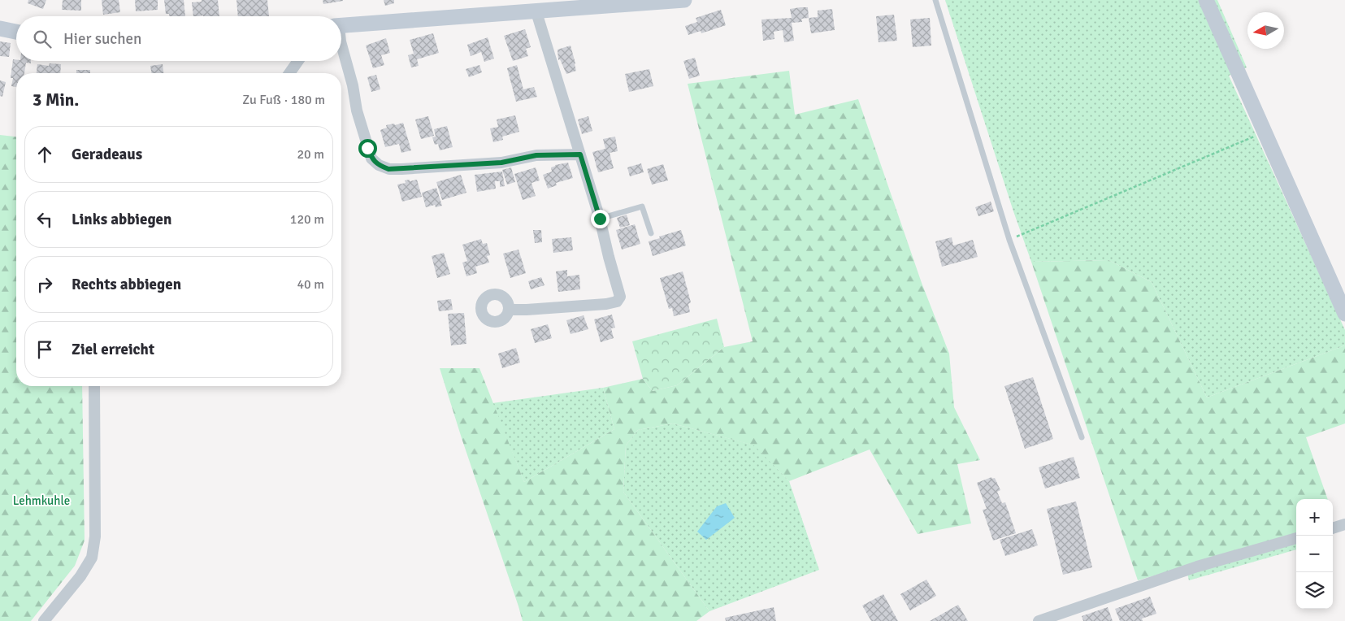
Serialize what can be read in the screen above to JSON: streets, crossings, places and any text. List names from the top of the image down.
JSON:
{
  "parks": ["Lehmkuhle"],
  "north": "left",
  "page": {
    "search": "Hier suchen",
    "heading": ["3 Min.", "Zu Fuß · 180 m"],
    "list": [
      ["Geradeaus", "20 m"],
      ["Links abbiegen", "120 m"],
      ["Rechts abbiegen", "40 m"],
      "Ziel erreicht"
    ],
    "map_buttons": ["+", "−"]
  }
}
